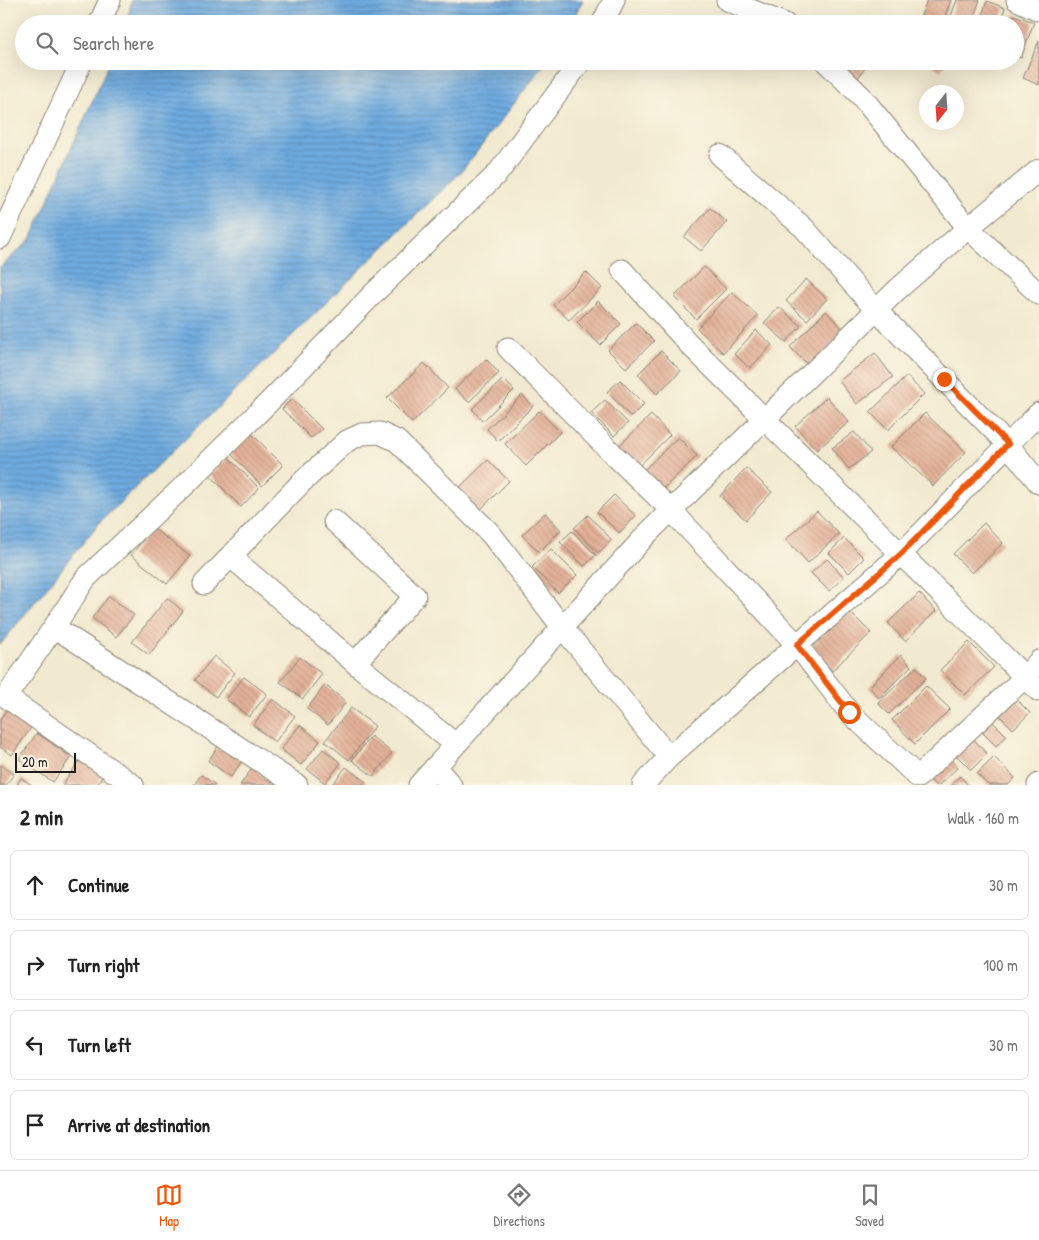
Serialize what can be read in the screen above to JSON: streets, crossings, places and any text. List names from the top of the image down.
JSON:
{
  "scale_bar": "20 m",
  "north": "bottom",
  "page": {
    "search": "Search here",
    "scale": "20 m",
    "heading": ["2 min", "Walk · 160 m"],
    "list": [
      ["Continue", "30 m"],
      ["Turn right", "100 m"],
      ["Turn left", "30 m"],
      "Arrive at destination"
    ],
    "nav": ["Map", "Directions", "Saved"]
  }
}
